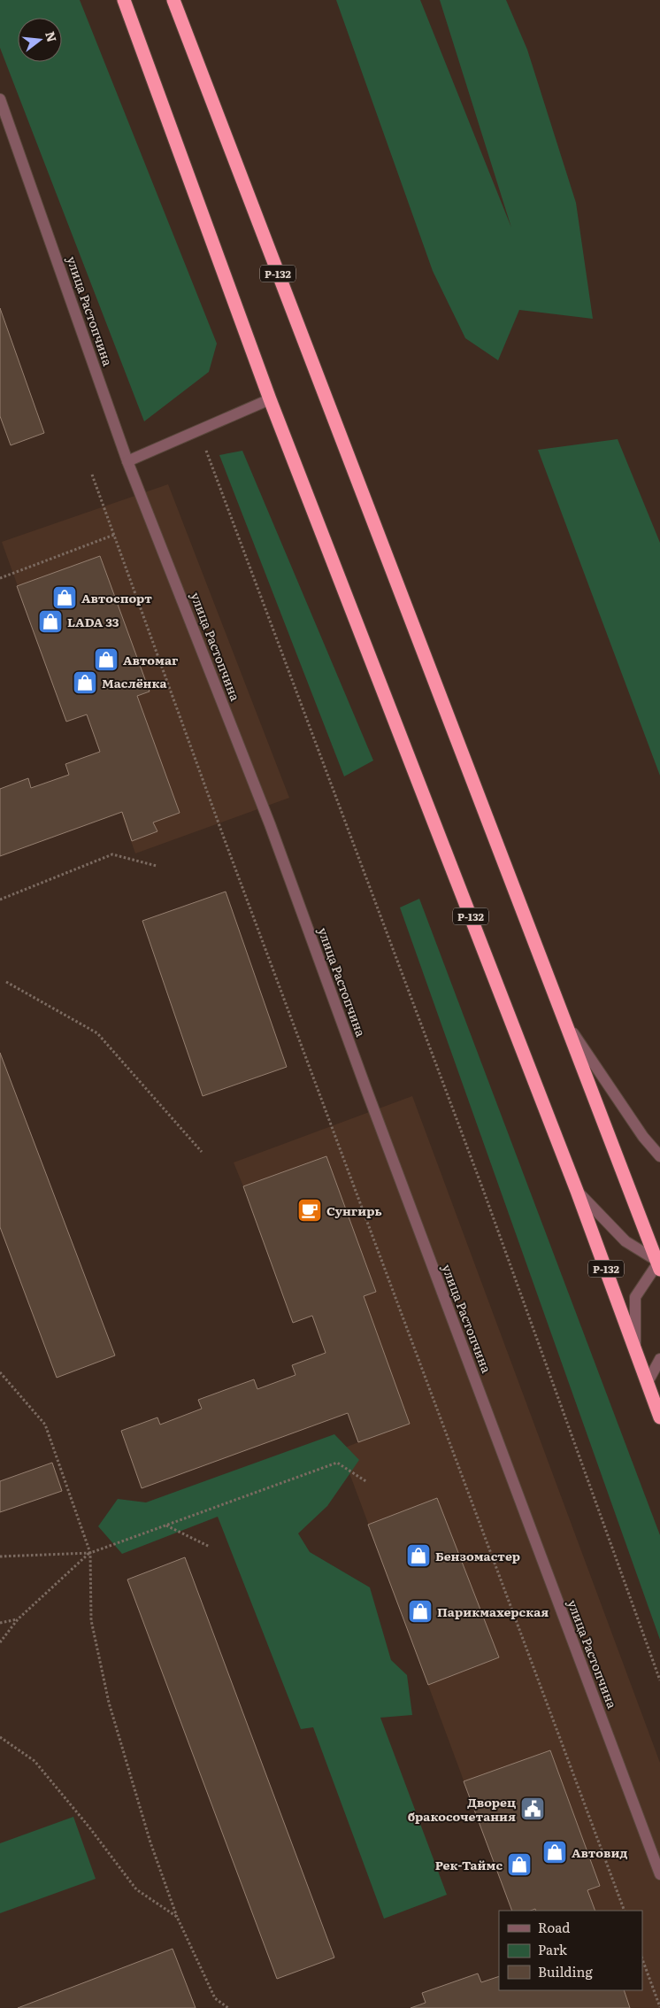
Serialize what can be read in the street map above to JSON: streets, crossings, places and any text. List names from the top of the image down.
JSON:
{
  "streets": {
    "highway": ["Р-132"],
    "street": ["улица Растопчина"]
  },
  "places": {
    "shop": [
      "Автоспорт",
      "LADA 33",
      "Автомаг",
      "Маслёнка",
      "Бензомастер",
      "Парикмахерская",
      "Автовид",
      "Рек-Таймс"
    ],
    "cafe": ["Сунгирь"],
    "public building": ["Дворец бракосочетания"]
  },
  "legend": ["Road", "Park", "Building"],
  "north": "right"
}
